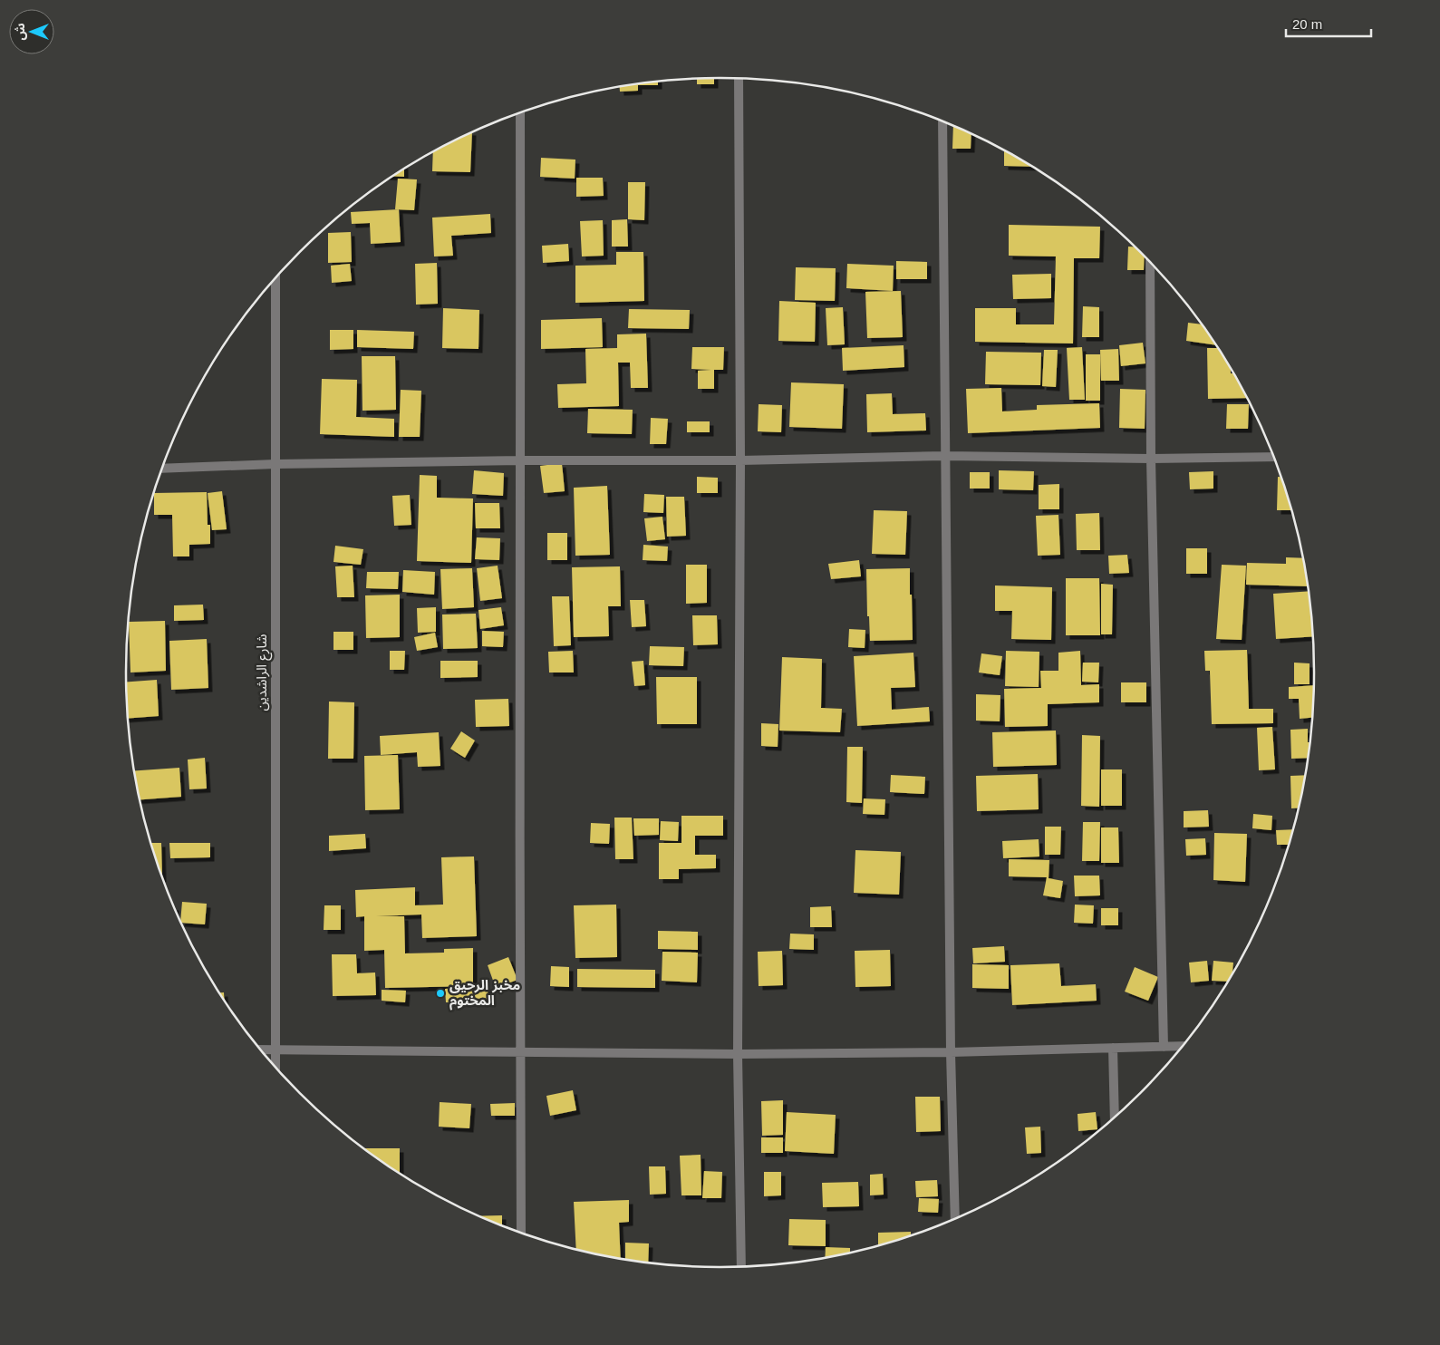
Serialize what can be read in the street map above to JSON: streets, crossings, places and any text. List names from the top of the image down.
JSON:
{
  "streets": {
    "street": ["شارع الراشدين"]
  },
  "places": ["مخبز الرحيق المختوم"],
  "scale_bar": "20 m",
  "north": "left"
}
